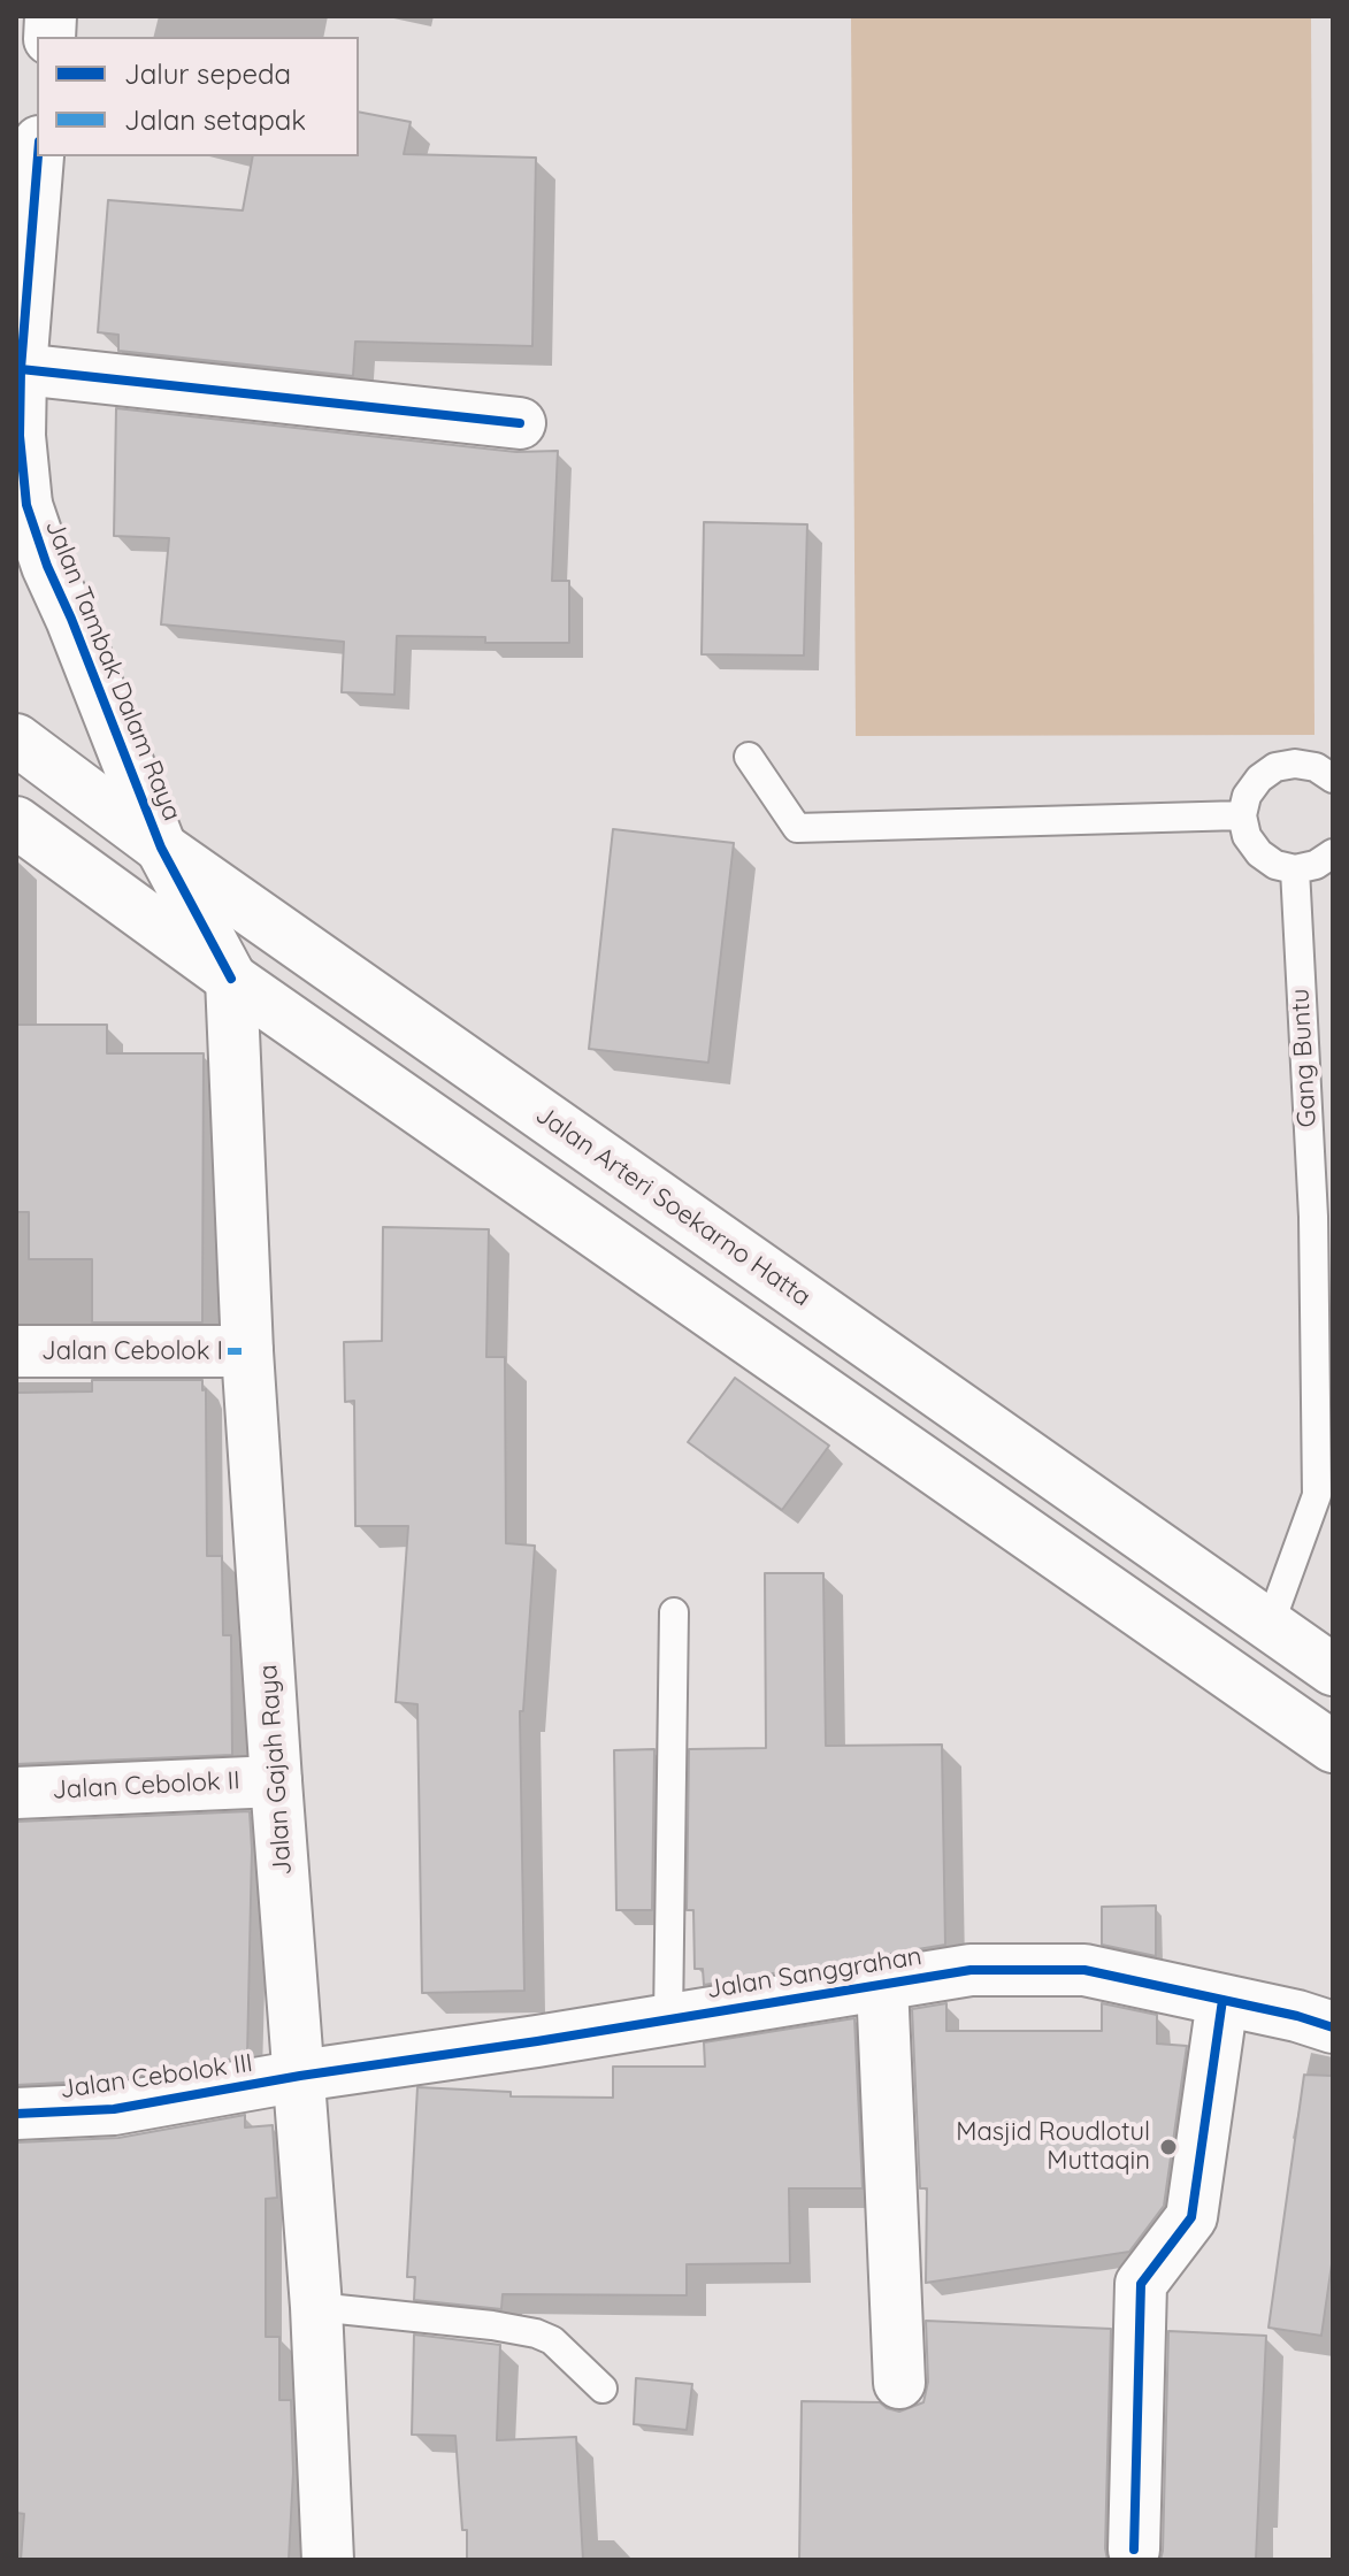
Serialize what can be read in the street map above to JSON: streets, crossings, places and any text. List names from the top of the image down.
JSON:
{
  "streets": {
    "main road": [
      "Jalan Tambak Dalam Raya",
      "Jalan Arteri Soekarno Hatta",
      "Jalan Cebolok I",
      "Jalan Gajah Raya",
      "Jalan Cebolok II",
      "Jalan Sanggrahan",
      "Jalan Cebolok III"
    ],
    "lane": ["Gang Buntu"]
  },
  "crossings": [
    ["Jalan Tambak Dalam Raya", "Jalan Arteri Soekarno Hatta"],
    ["Jalan Tambak Dalam Raya", "Jalan Gajah Raya"],
    ["Gang Buntu", "Jalan Arteri Soekarno Hatta"],
    ["Jalan Cebolok I", "Jalan Gajah Raya"],
    ["Jalan Gajah Raya", "Jalan Cebolok II"],
    ["Jalan Gajah Raya", "Jalan Sanggrahan"],
    ["Jalan Gajah Raya", "Jalan Cebolok III"],
    ["Jalan Sanggrahan", "Jalan Cebolok III"]
  ],
  "places": ["Masjid Roudlotul Muttaqin"],
  "legend": ["Jalur sepeda", "Jalan setapak"]
}
